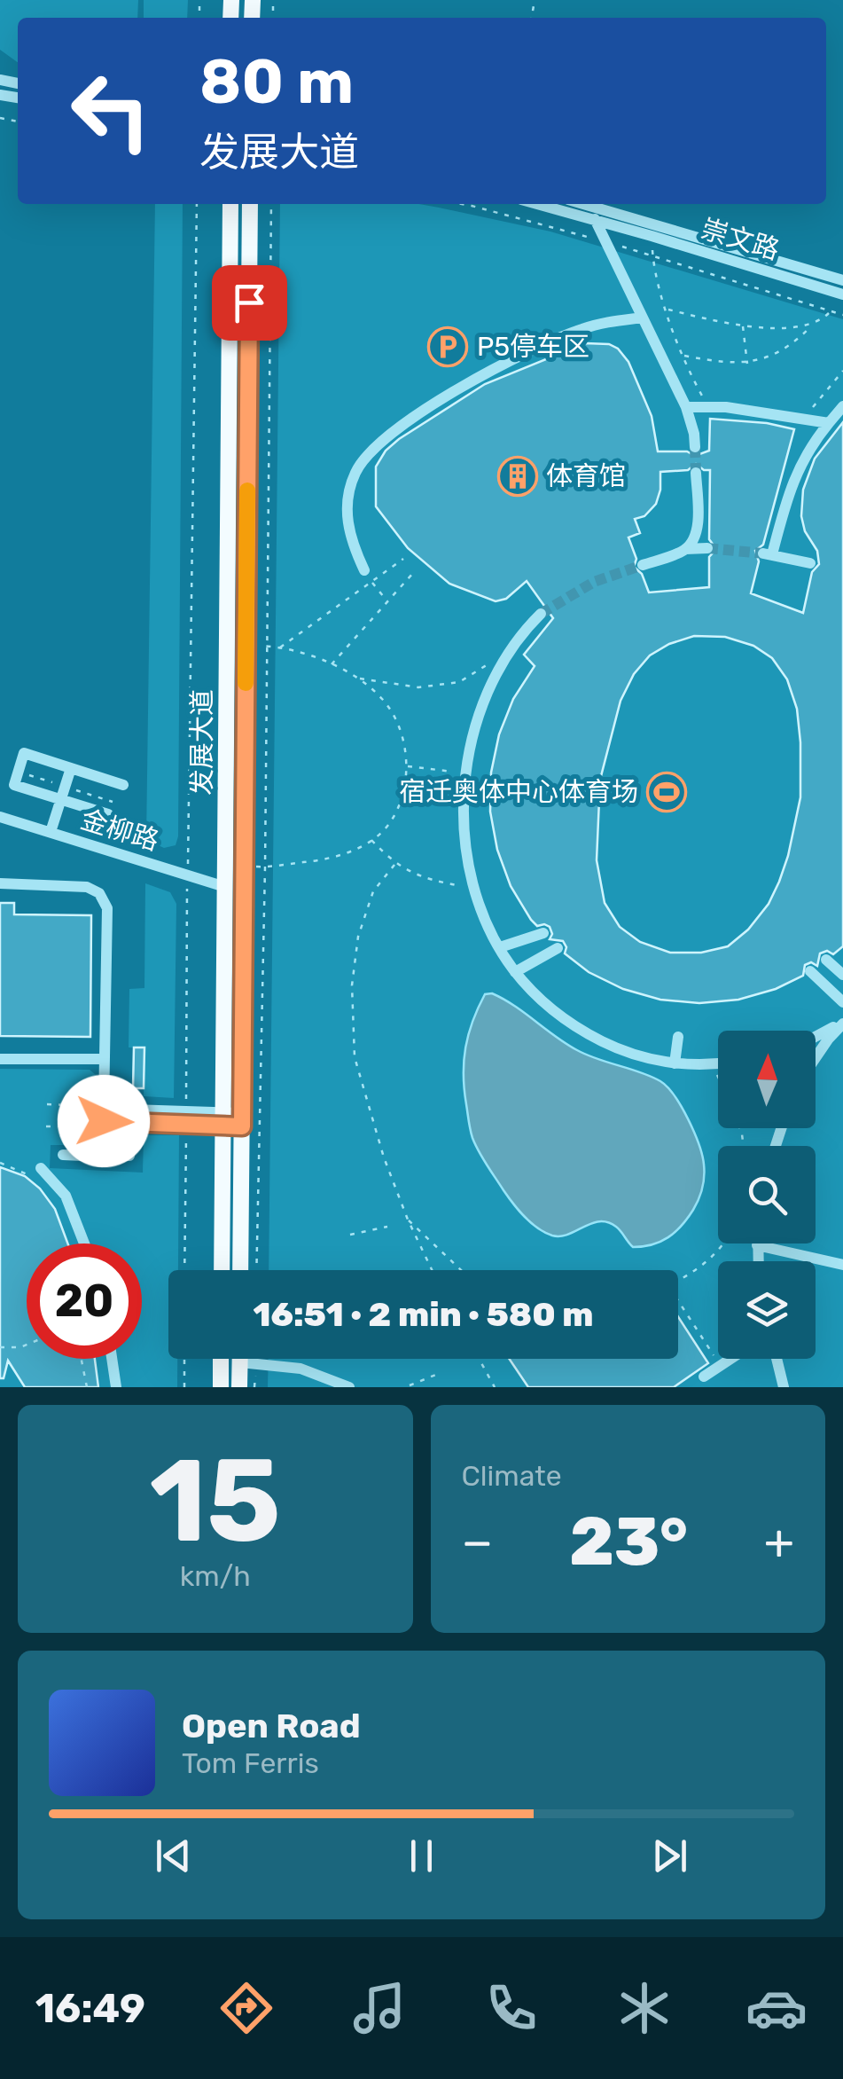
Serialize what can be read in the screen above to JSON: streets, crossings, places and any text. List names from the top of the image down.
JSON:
{
  "streets": {
    "main road": ["发展大道"],
    "street": ["崇文路", "金柳路"]
  },
  "crossings": [
    ["发展大道", "金柳路"]
  ],
  "places": {
    "parking": ["P5停车区"],
    "building": ["体育馆"],
    "sports": ["宿迁奥体中心体育场"]
  },
  "north": "top",
  "page": {
    "turn": ["80 m", "发展大道"],
    "limit": "20",
    "trip": "16:51 · 2 min · 580 m",
    "tile": [
      ["15", "km/h"],
      "Climate"
    ],
    "heat": ["−", "23°", "+"],
    "song": ["Open Road", "Tom Ferris"],
    "tabs": "16:49"
  }
}
